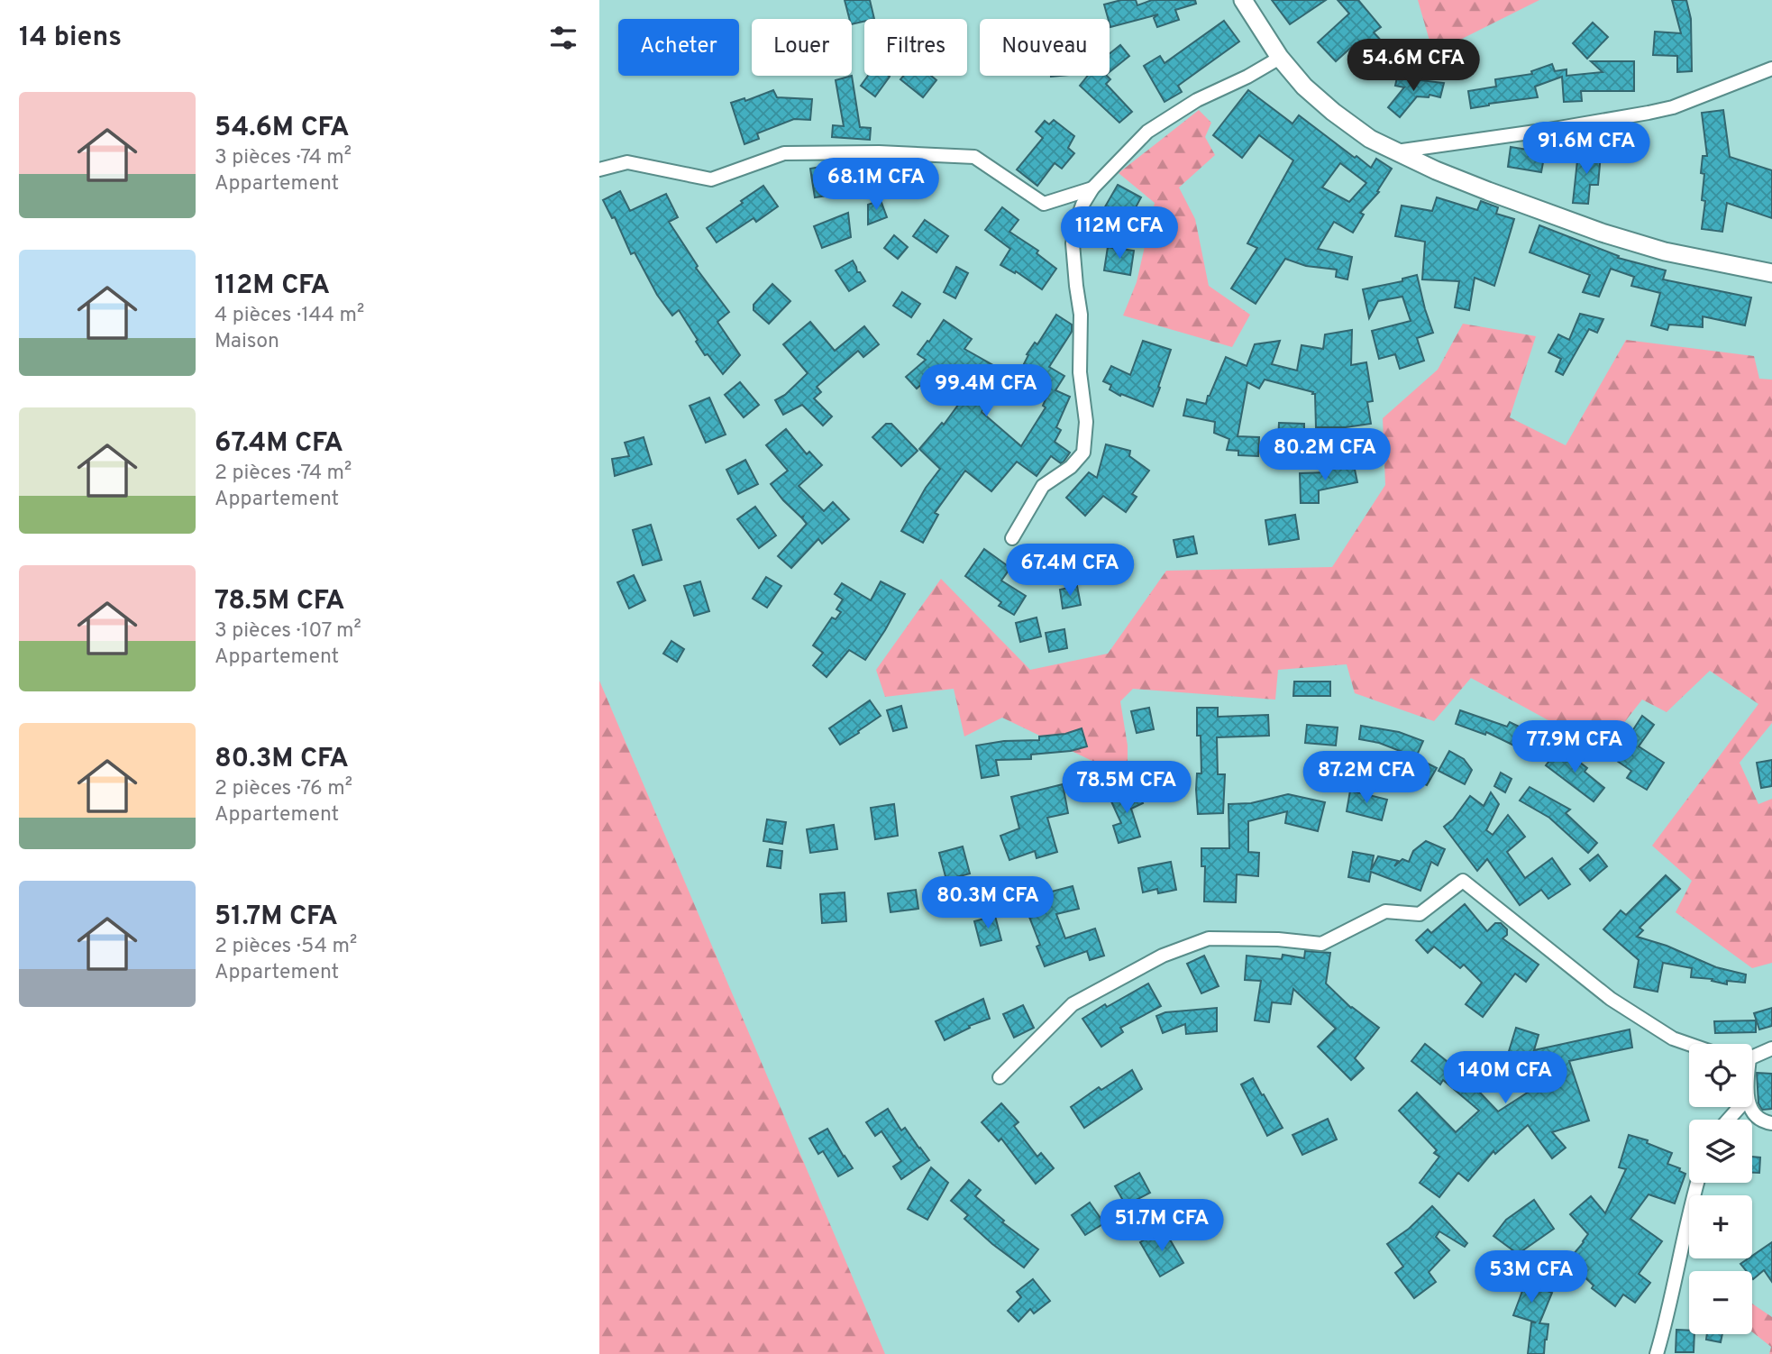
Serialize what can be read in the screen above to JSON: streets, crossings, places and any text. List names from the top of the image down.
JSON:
{
  "page": {
    "heading": "14 biens",
    "chip": [
      "Acheter",
      "Louer",
      "Filtres",
      "Nouveau"
    ],
    "price": [
      "54.6M CFA",
      "91.6M CFA",
      "68.1M CFA",
      "112M CFA",
      "99.4M CFA",
      "80.2M CFA",
      "67.4M CFA",
      "77.9M CFA",
      "87.2M CFA",
      "78.5M CFA",
      "80.3M CFA",
      "140M CFA",
      "51.7M CFA",
      "53M CFA"
    ],
    "list": [
      {
        "name": "54.6M CFA",
        "note": "3 pièces · 74 m² · Appartement"
      },
      {
        "name": "112M CFA",
        "note": "4 pièces · 144 m² · Maison"
      },
      {
        "name": "67.4M CFA",
        "note": "2 pièces · 74 m² · Appartement"
      },
      {
        "name": "78.5M CFA",
        "note": "3 pièces · 107 m² · Appartement"
      },
      {
        "name": "80.3M CFA",
        "note": "2 pièces · 76 m² · Appartement"
      },
      {
        "name": "51.7M CFA",
        "note": "2 pièces · 54 m² · Appartement"
      }
    ],
    "map_buttons": ["+", "−"]
  }
}
